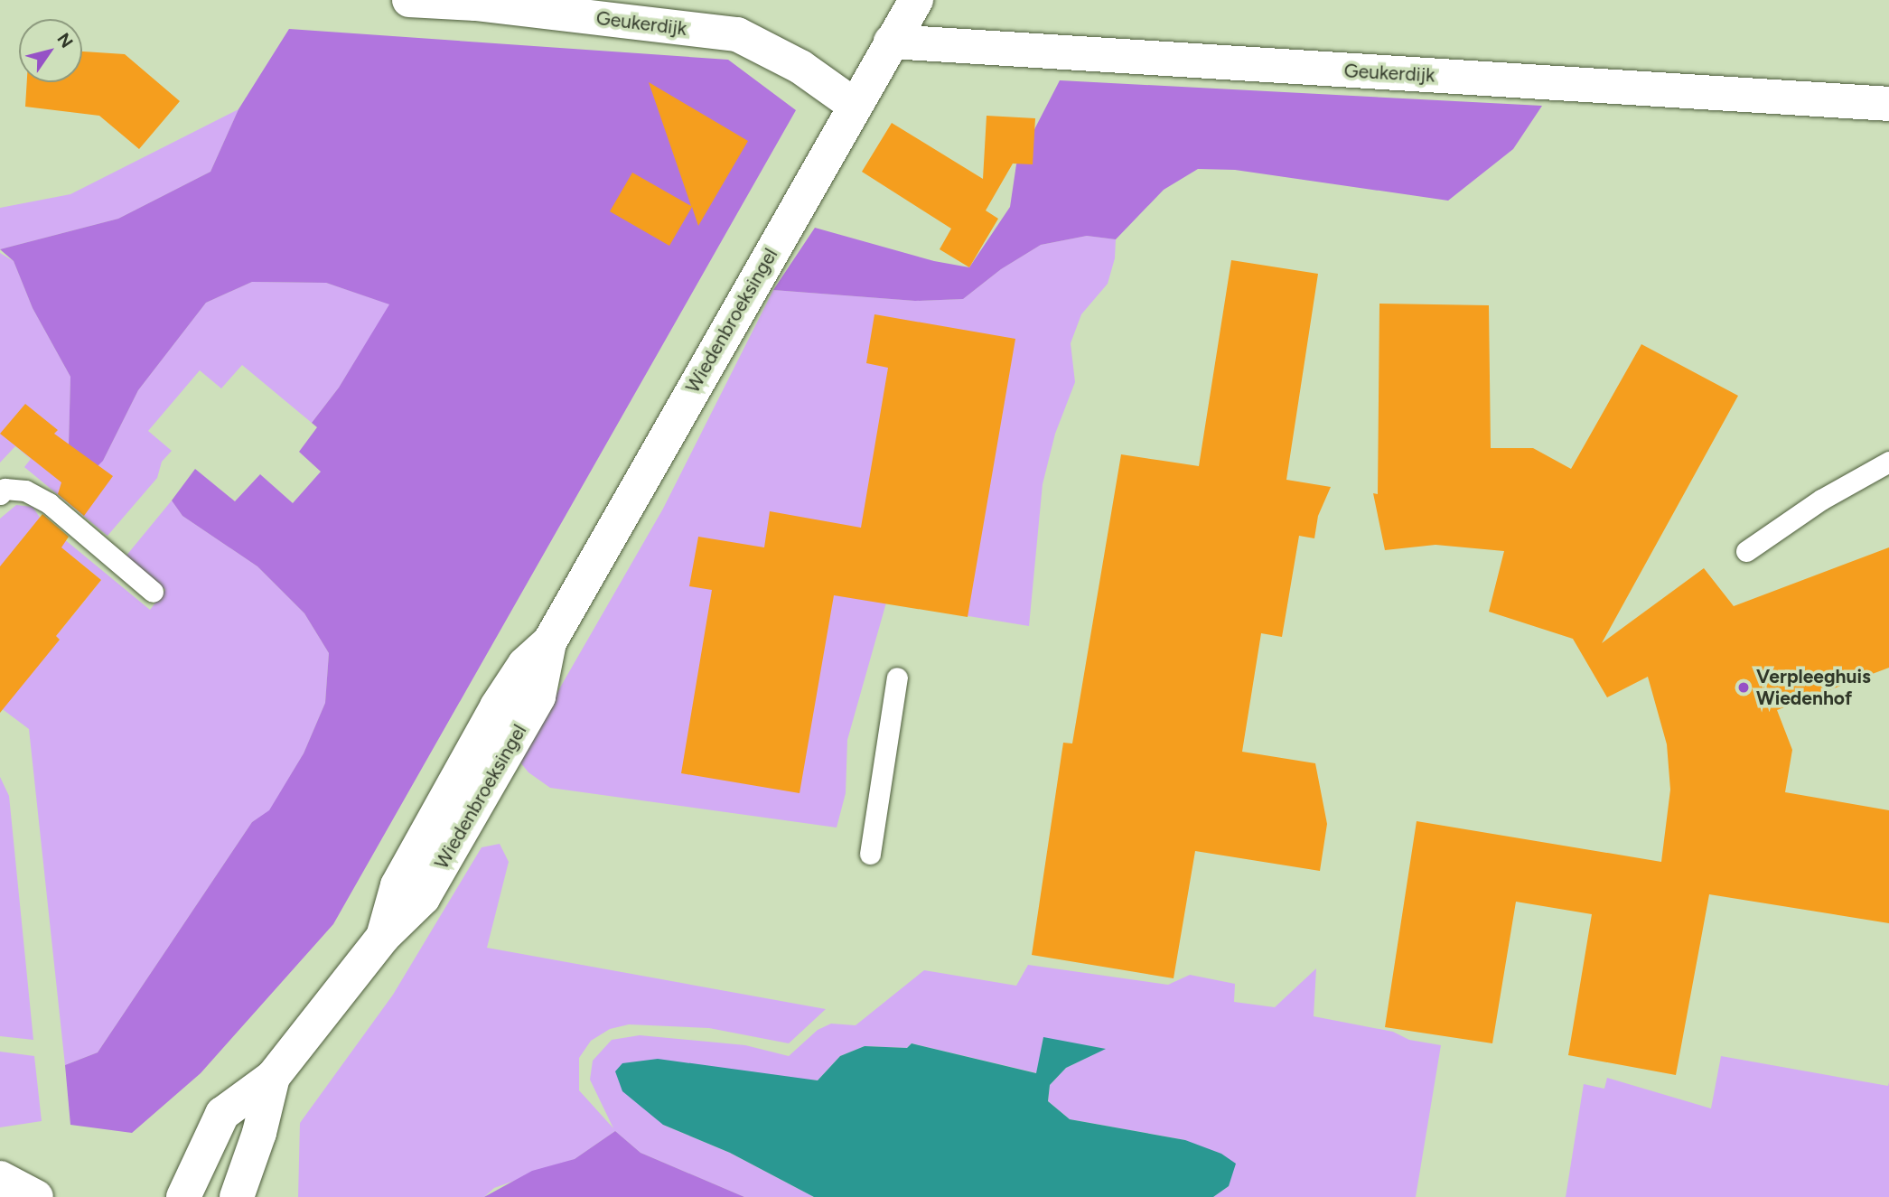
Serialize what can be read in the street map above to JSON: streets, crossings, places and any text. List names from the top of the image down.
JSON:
{
  "streets": {
    "street": ["Geukerdijk", "Wiedenbroeksingel"]
  },
  "crossings": [
    ["Geukerdijk", "Wiedenbroeksingel"]
  ],
  "places": ["Verpleeghuis Wiedenhof"],
  "north": "top right"
}
